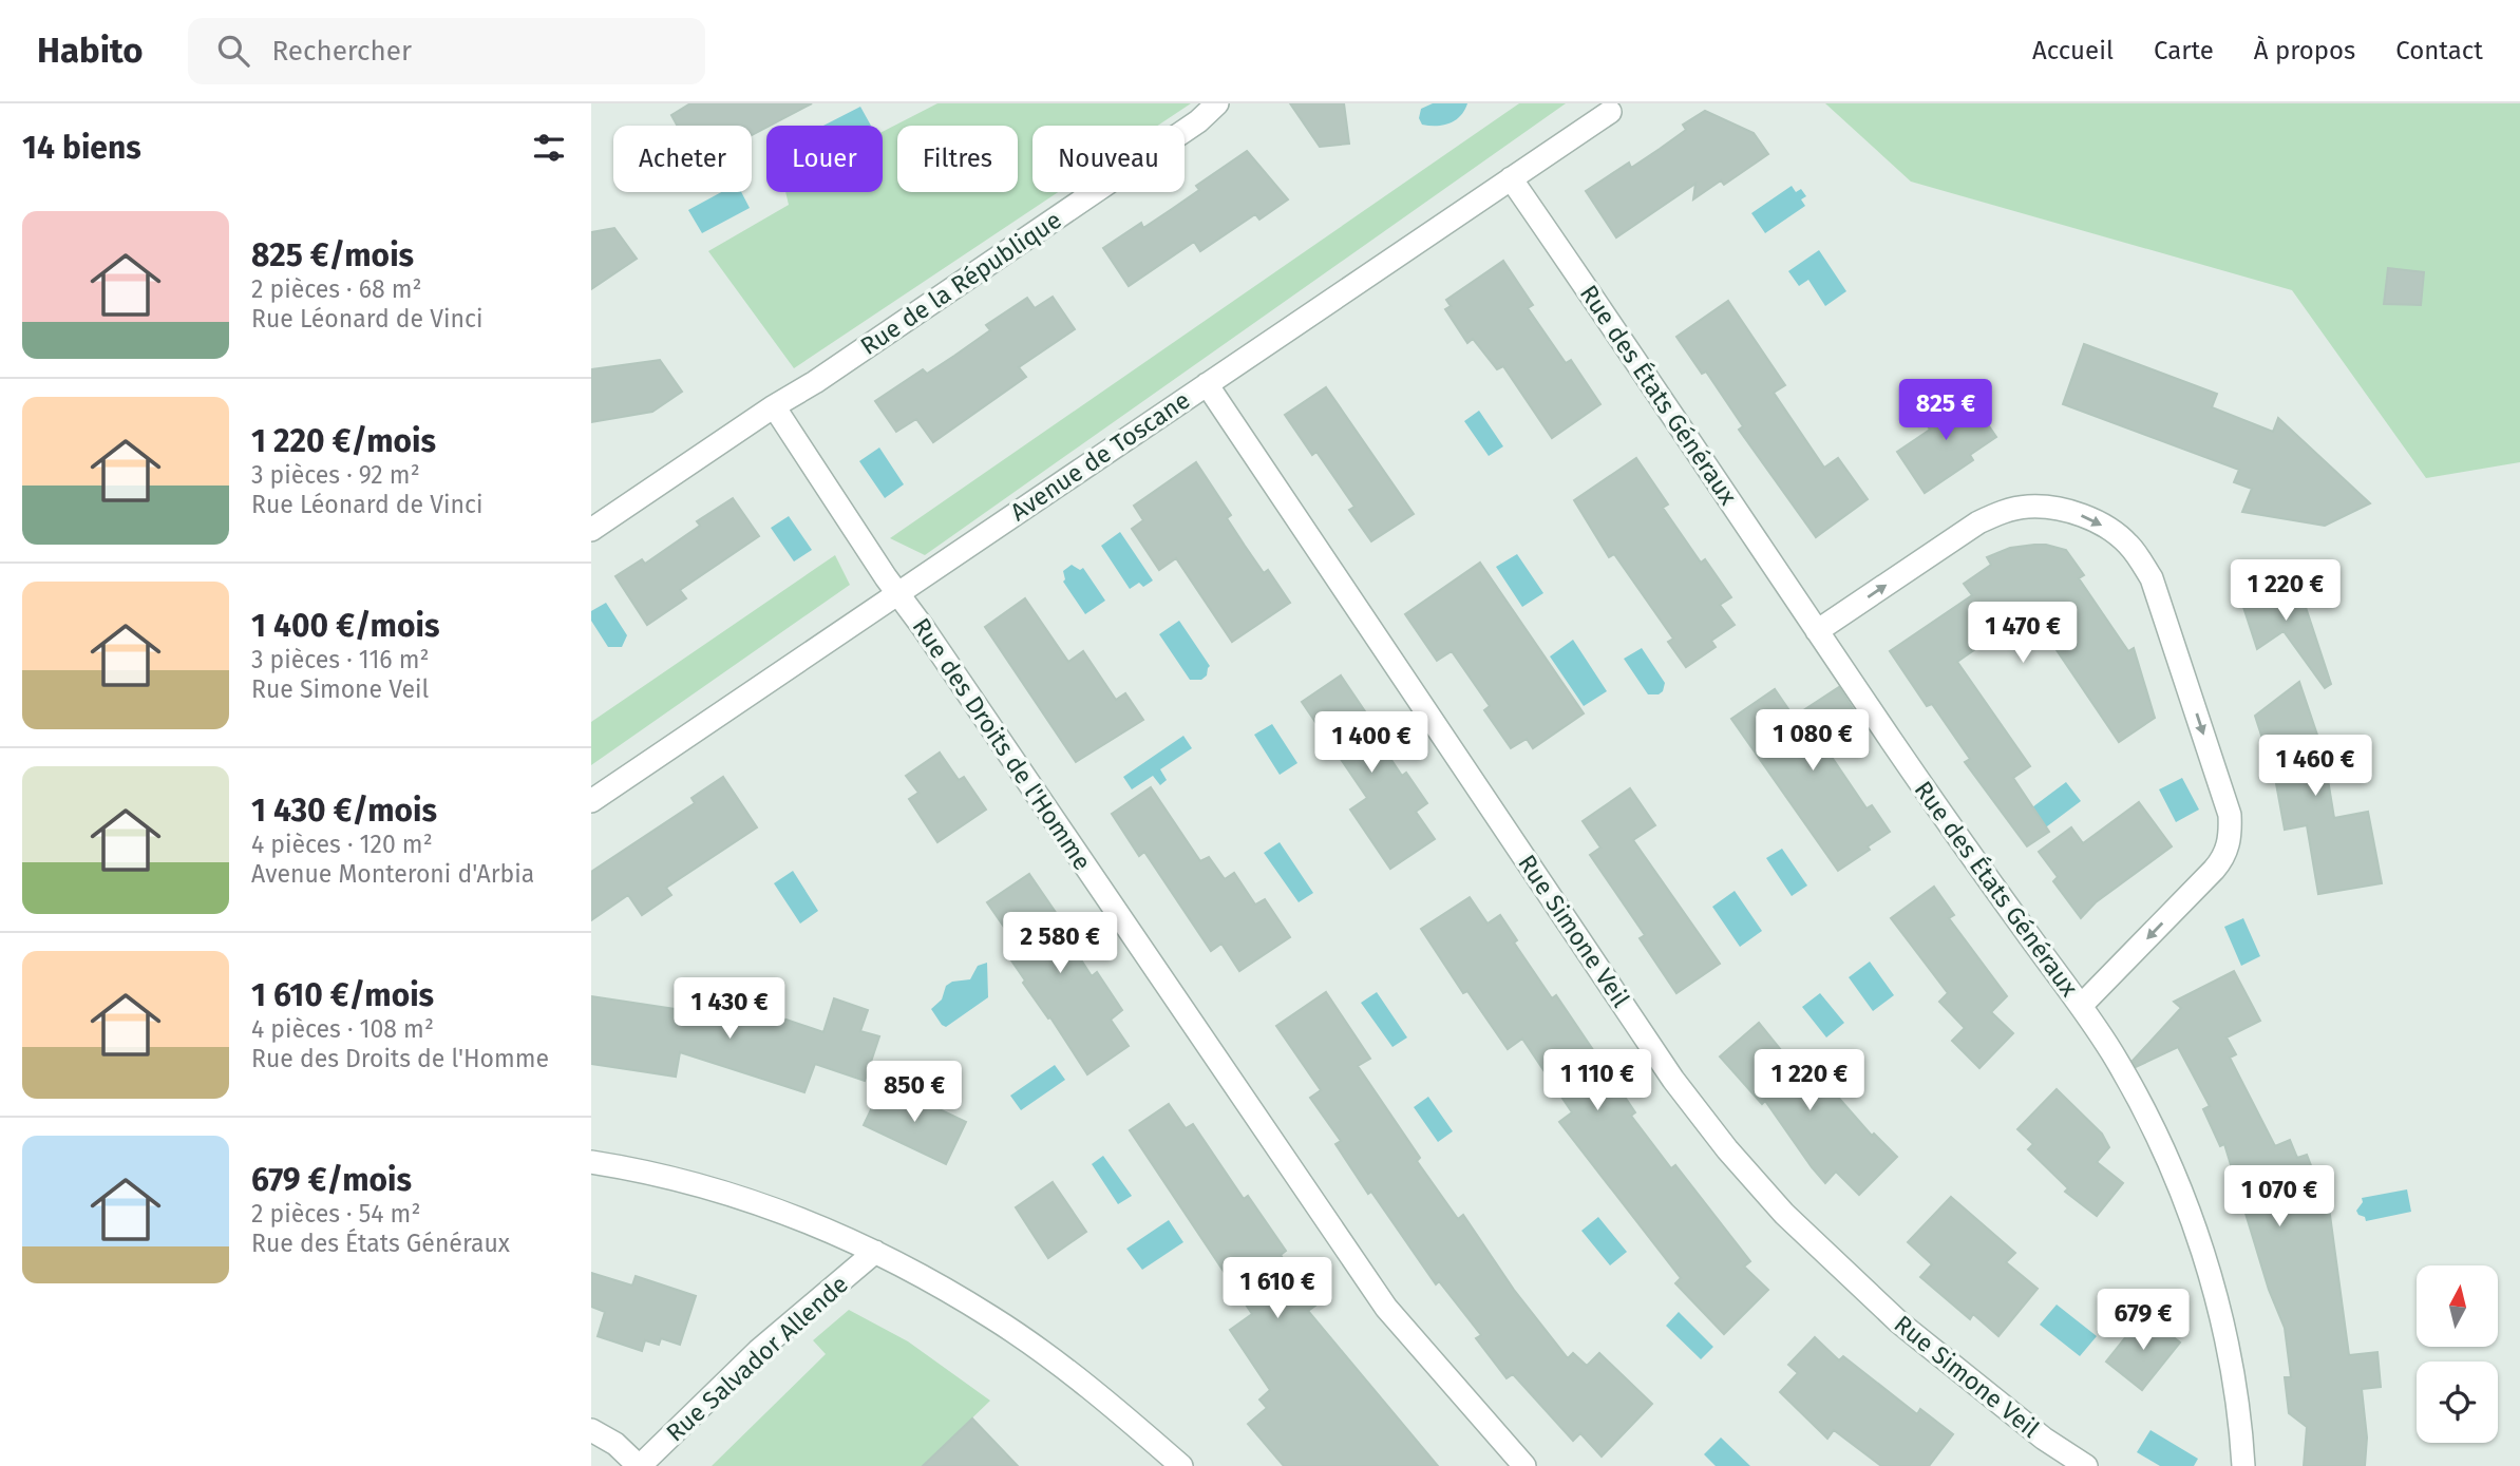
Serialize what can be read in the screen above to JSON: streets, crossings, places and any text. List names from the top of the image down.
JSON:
{
  "streets": {
    "street": [
      "Rue de la République",
      "Rue des États Généraux",
      "Avenue de Toscane",
      "Rue des Droits de l'Homme",
      "Rue Simone Veil",
      "Rue Salvador Allende"
    ]
  },
  "crossings": [
    ["Rue des États Généraux", "Avenue de Toscane"],
    ["Avenue de Toscane", "Rue des Droits de l'Homme"],
    ["Avenue de Toscane", "Rue Simone Veil"]
  ],
  "north": "top",
  "page": {
    "header": "Habito",
    "search": "Rechercher",
    "nav": [
      "Accueil",
      "Carte",
      "À propos",
      "Contact"
    ],
    "heading": "14 biens",
    "chip": [
      "Acheter",
      "Louer",
      "Filtres",
      "Nouveau"
    ],
    "list": [
      {
        "name": "825 €/mois",
        "note": "2 pièces · 68 m² · Rue Léonard de Vinci"
      },
      {
        "name": "1 220 €/mois",
        "note": "3 pièces · 92 m² · Rue Léonard de Vinci"
      },
      {
        "name": "1 400 €/mois",
        "note": "3 pièces · 116 m² · Rue Simone Veil"
      },
      {
        "name": "1 430 €/mois",
        "note": "4 pièces · 120 m² · Avenue Monteroni d'Arbia"
      },
      {
        "name": "1 610 €/mois",
        "note": "4 pièces · 108 m² · Rue des Droits de l'Homme"
      },
      {
        "name": "679 €/mois",
        "note": "2 pièces · 54 m² · Rue des États Généraux"
      }
    ],
    "price": [
      "825 €",
      "1 220 €",
      "1 470 €",
      "1 080 €",
      "1 400 €",
      "1 460 €",
      "2 580 €",
      "1 430 €",
      "1 110 €",
      "1 220 €",
      "850 €",
      "1 070 €",
      "1 610 €",
      "679 €"
    ]
  }
}
